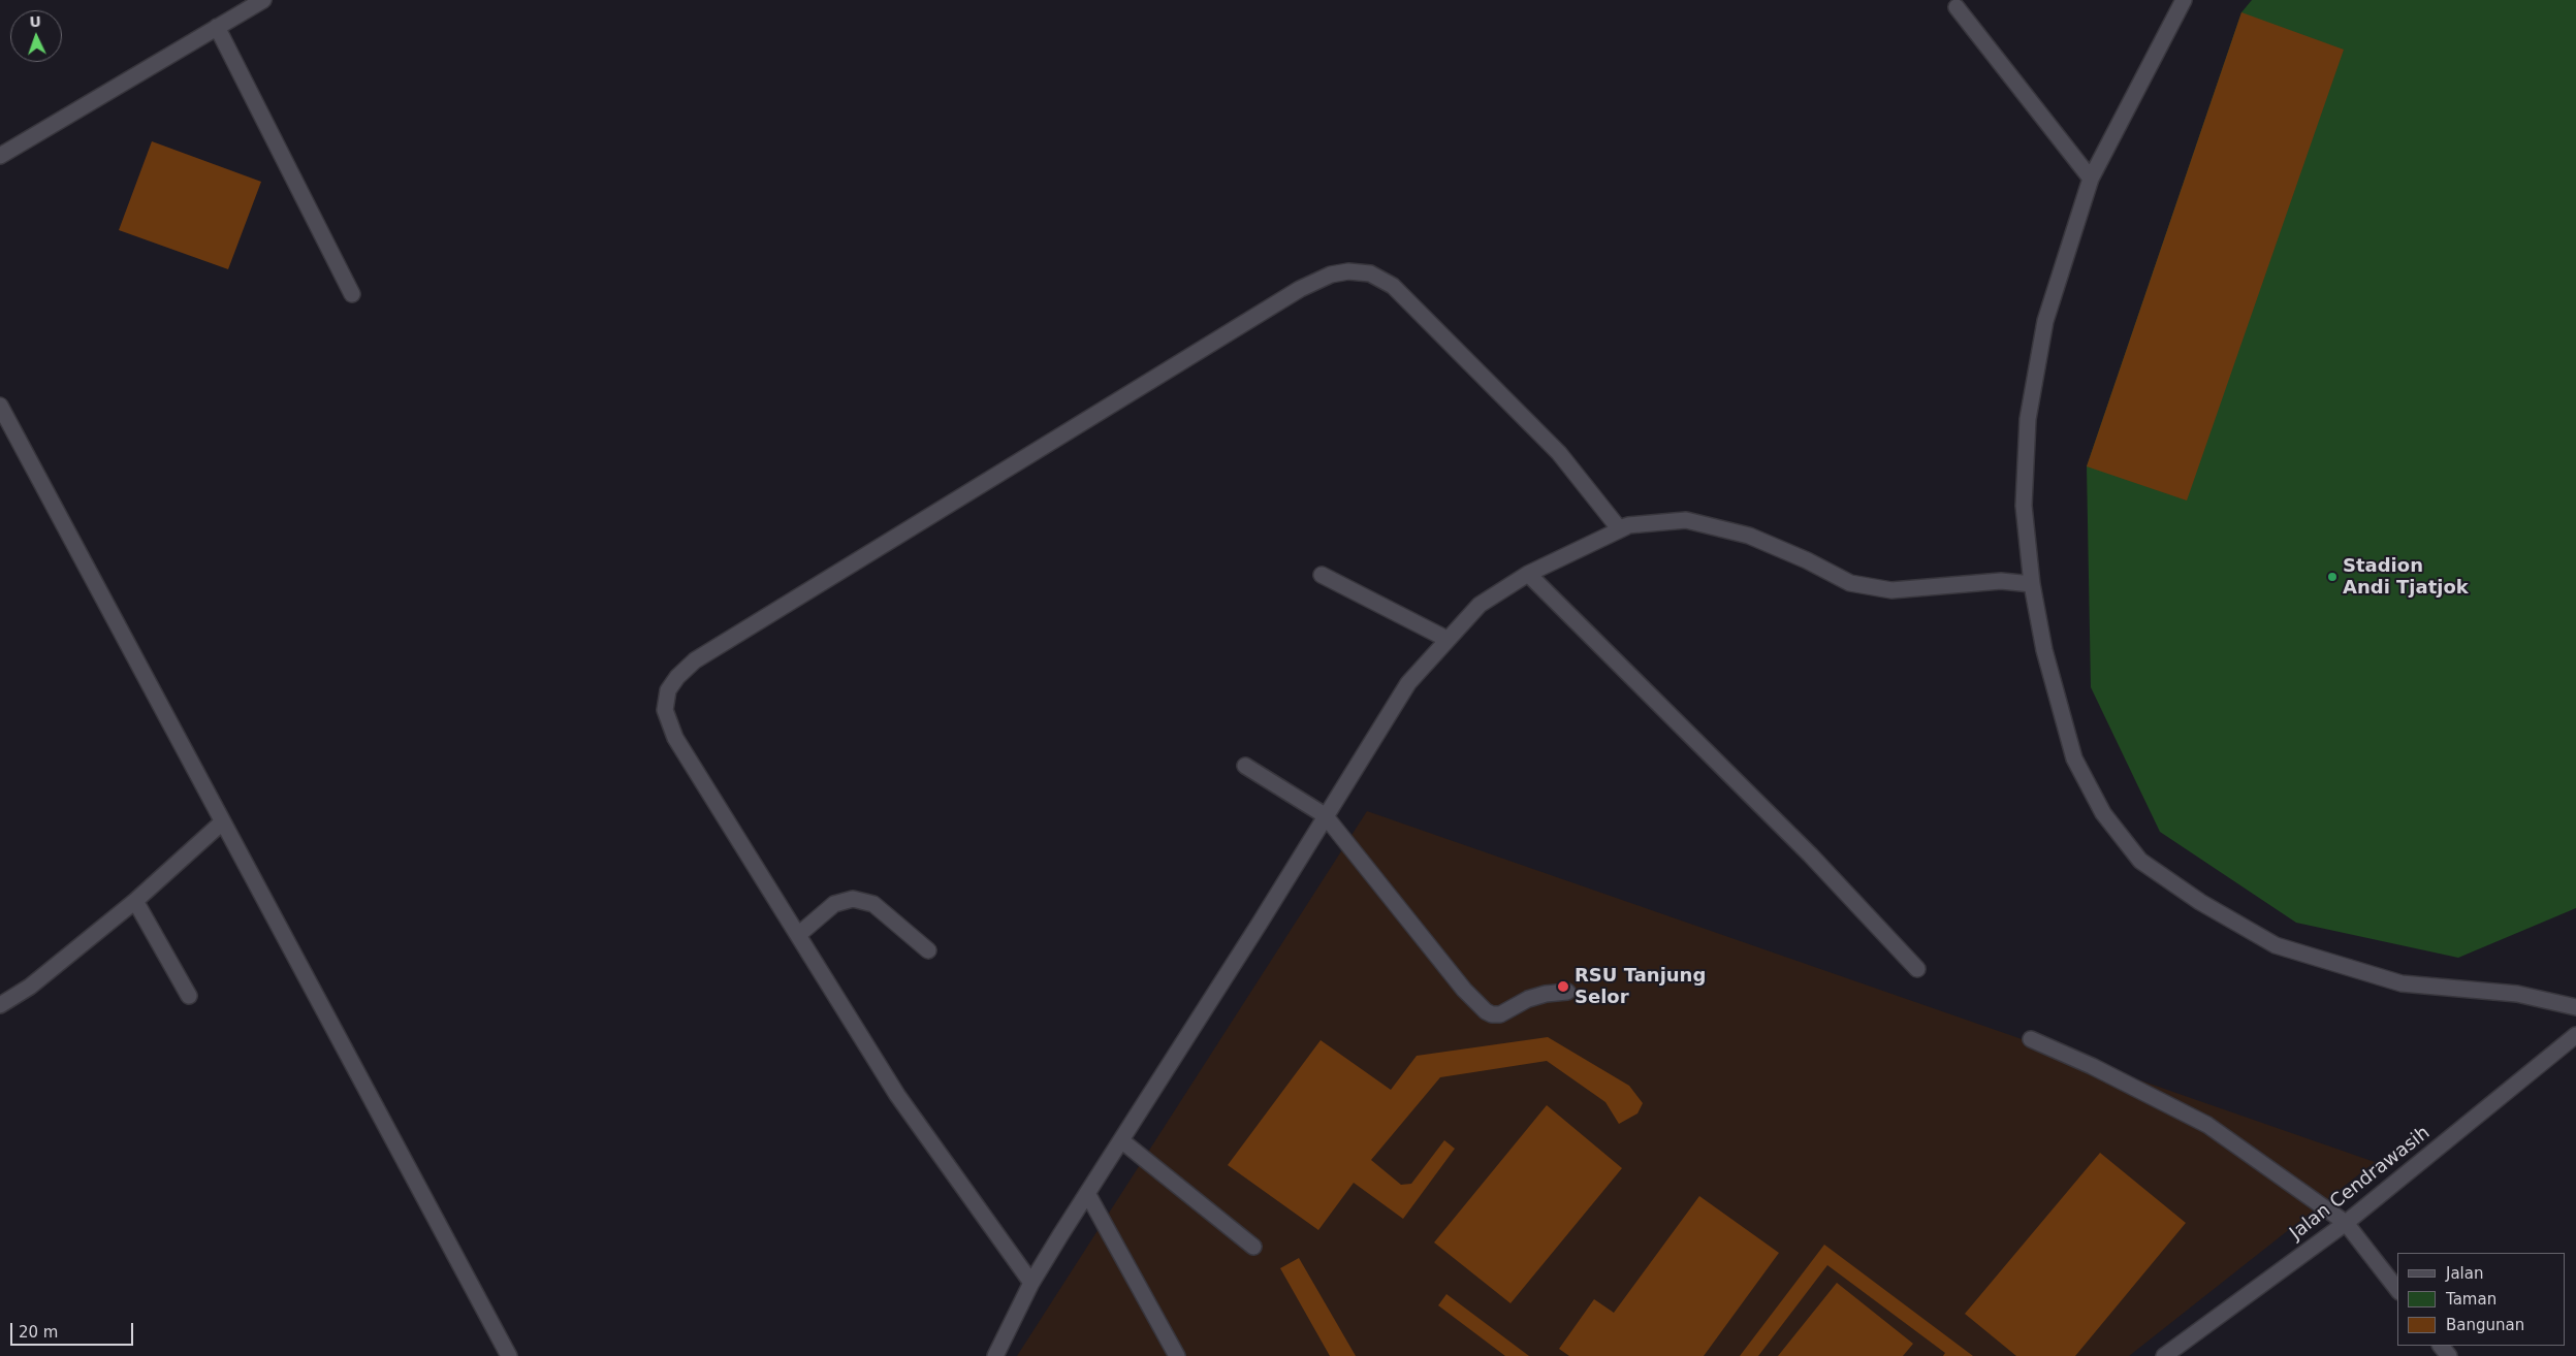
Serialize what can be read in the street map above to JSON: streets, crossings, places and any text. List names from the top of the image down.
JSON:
{
  "streets": {
    "street": ["Jalan Cendrawasih"]
  },
  "places": ["Stadion Andi Tjatjok", "RSU Tanjung Selor"],
  "legend": ["Jalan", "Taman", "Bangunan"],
  "scale_bar": "20 m",
  "north": "top"
}
